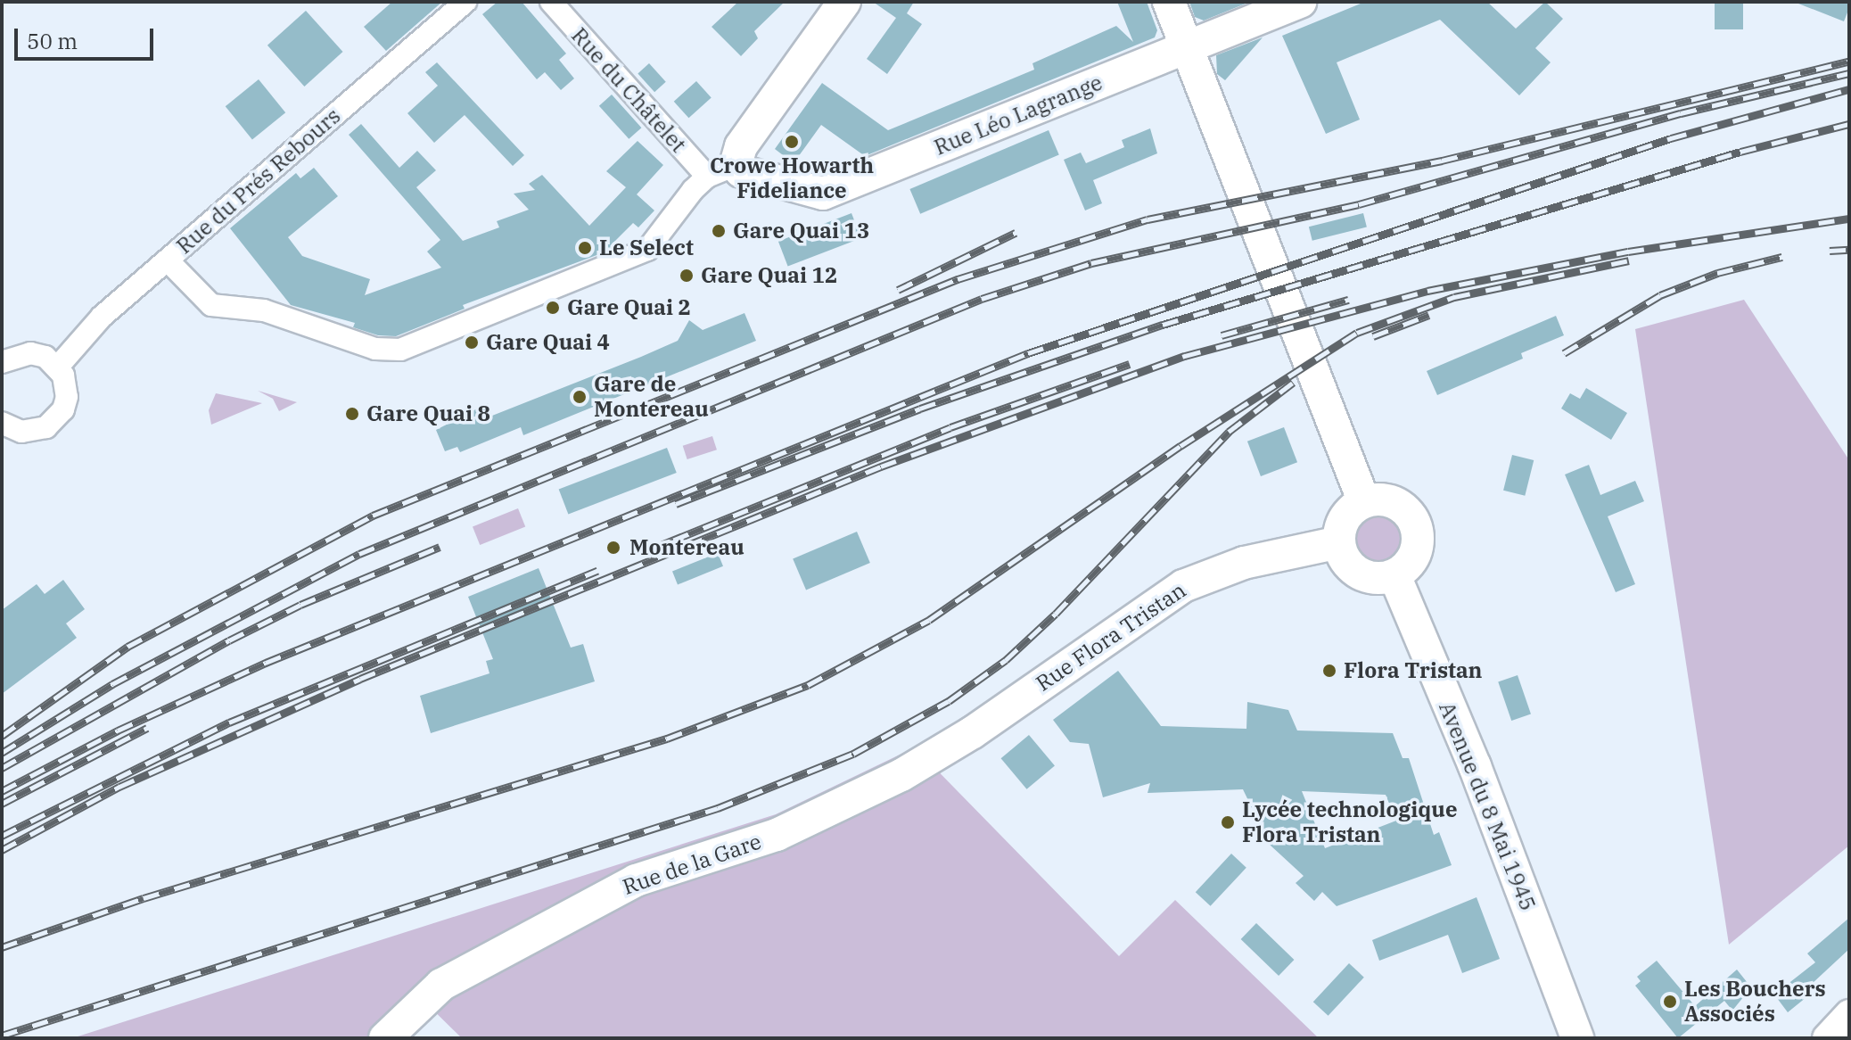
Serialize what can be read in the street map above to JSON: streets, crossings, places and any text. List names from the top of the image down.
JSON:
{
  "streets": {
    "main road": [
      "Rue Léo Lagrange",
      "Rue Flora Tristan",
      "Avenue du 8 Mai 1945",
      "Rue de la Gare"
    ],
    "street": ["Rue du Châtelet", "Rue du Prés Rebours"]
  },
  "crossings": [
    ["Rue du Châtelet", "Rue Léo Lagrange"],
    ["Rue Flora Tristan", "Avenue du 8 Mai 1945"],
    ["Rue Flora Tristan", "Rue de la Gare"]
  ],
  "places": [
    "Crowe Howarth Fideliance",
    "Gare Quai 13",
    "Le Select",
    "Gare Quai 12",
    "Gare Quai 2",
    "Gare Quai 4",
    "Gare de Montereau",
    "Gare Quai 8",
    "Montereau",
    "Flora Tristan",
    "Lycée technologique Flora Tristan",
    "Les Bouchers Associés"
  ],
  "scale_bar": "50 m"
}
